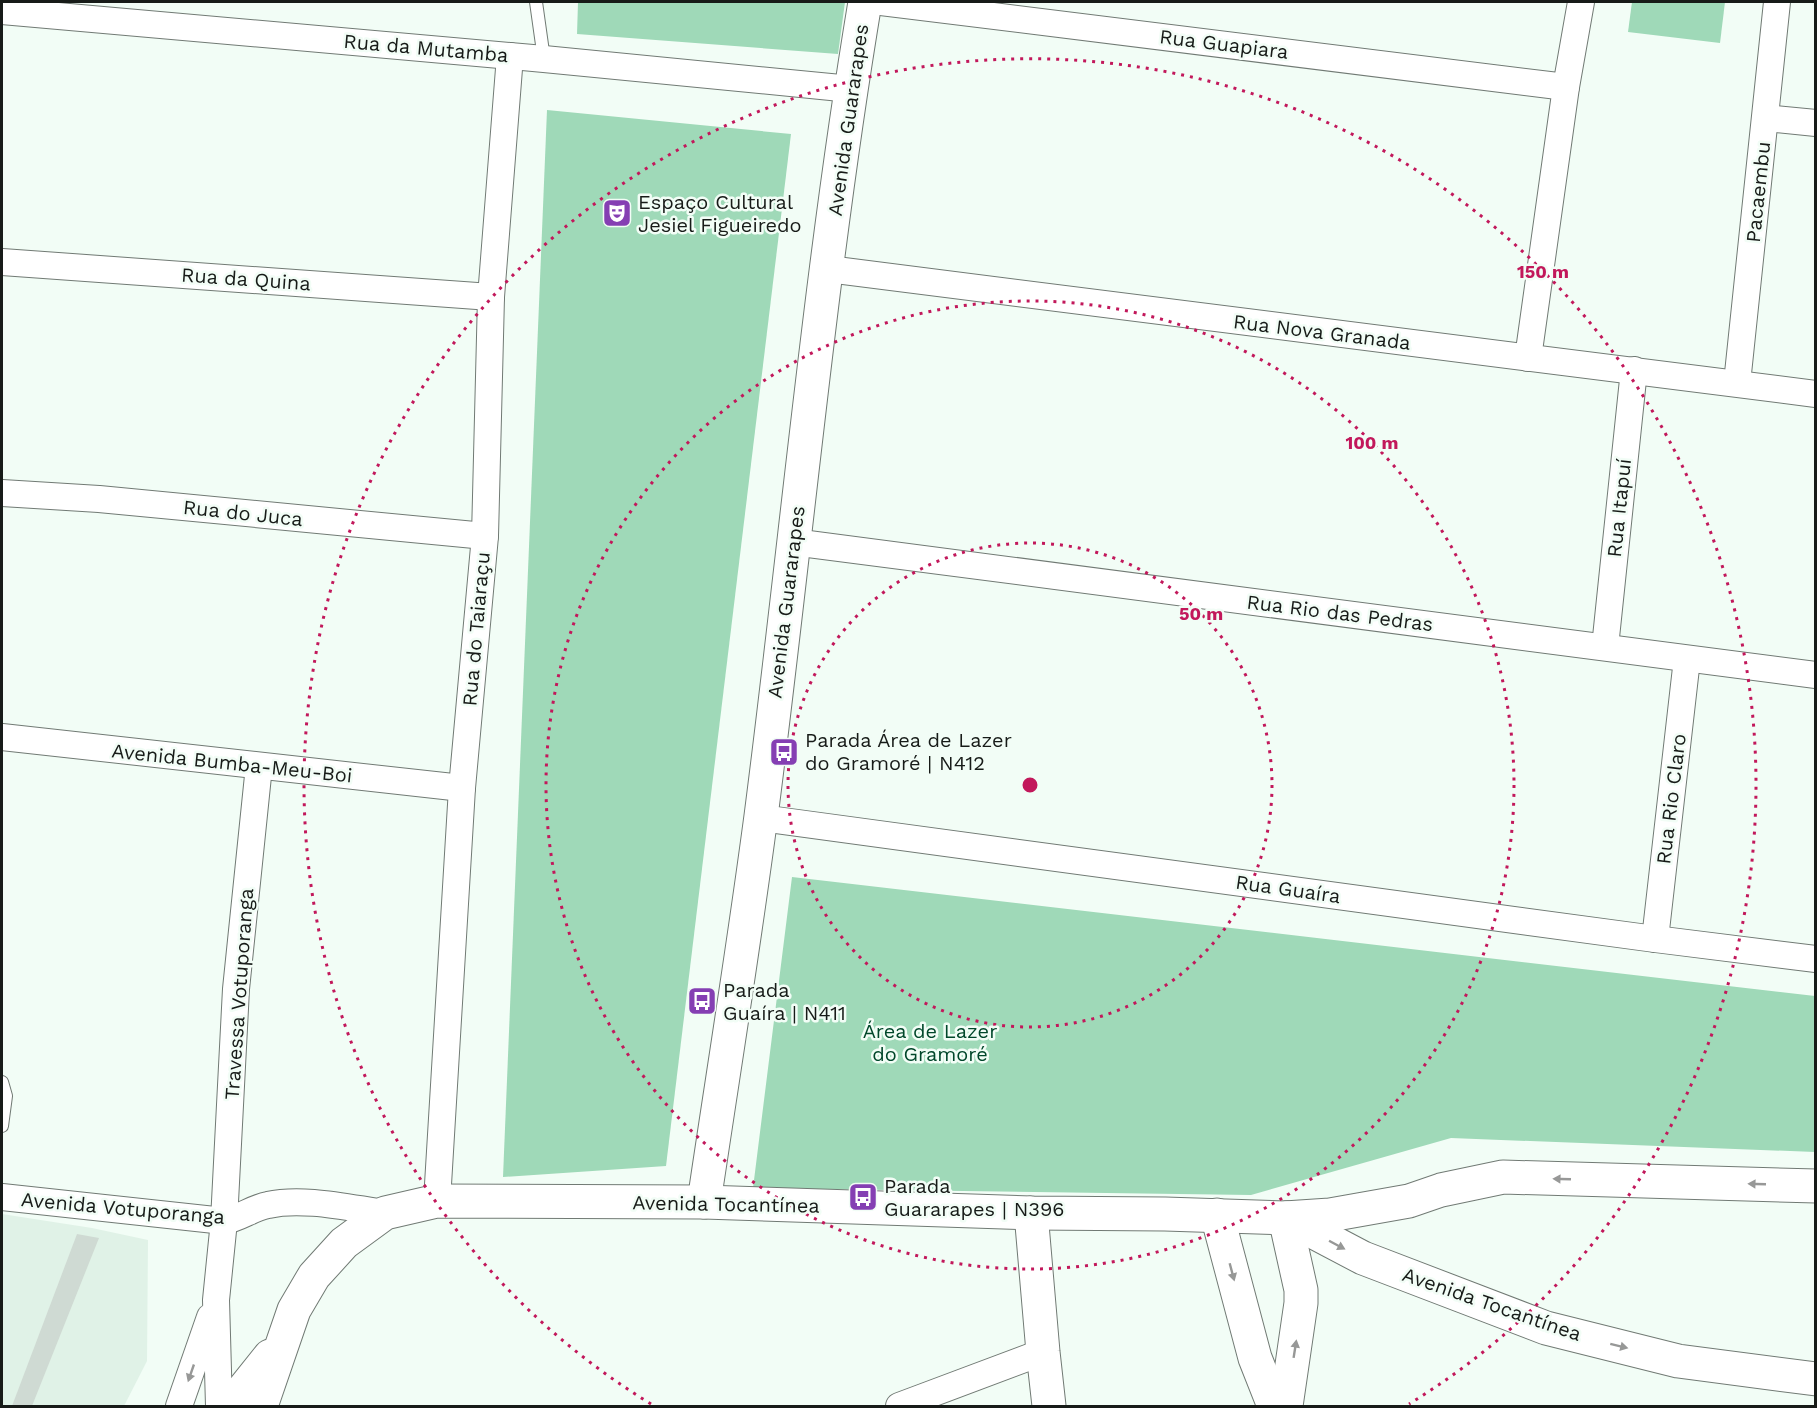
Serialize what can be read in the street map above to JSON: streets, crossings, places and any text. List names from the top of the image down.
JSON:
{
  "streets": {
    "main road": ["Avenida Guararapes", "Avenida Tocantínea"],
    "street": [
      "Rua Guapiara",
      "Rua da Mutamba",
      "Pacaembu",
      "Rua da Quina",
      "Rua Nova Granada",
      "Rua Itapuí",
      "Rua do Juca",
      "Rua Rio das Pedras",
      "Rua do Taiaraçu",
      "Avenida Bumba-Meu-Boi",
      "Rua Rio Claro",
      "Rua Guaíra",
      "Travessa Votuporanga",
      "Avenida Votuporanga"
    ]
  },
  "crossings": [
    ["Rua da Mutamba", "Avenida Guararapes"],
    ["Rua da Mutamba", "Rua do Taiaraçu"],
    ["Avenida Guararapes", "Rua Nova Granada"],
    ["Avenida Guararapes", "Rua Rio das Pedras"],
    ["Avenida Guararapes", "Rua Guaíra"],
    ["Avenida Guararapes", "Avenida Tocantínea"],
    ["Pacaembu", "Rua Nova Granada"],
    ["Rua da Quina", "Rua do Taiaraçu"],
    ["Rua Nova Granada", "Rua Itapuí"],
    ["Rua Itapuí", "Rua Rio das Pedras"],
    ["Rua do Juca", "Rua do Taiaraçu"],
    ["Rua Rio das Pedras", "Rua Rio Claro"],
    ["Rua do Taiaraçu", "Avenida Bumba-Meu-Boi"],
    ["Rua do Taiaraçu", "Avenida Tocantínea"],
    ["Avenida Bumba-Meu-Boi", "Travessa Votuporanga"],
    ["Rua Rio Claro", "Rua Guaíra"],
    ["Travessa Votuporanga", "Avenida Votuporanga"],
    ["Avenida Tocantínea", "Avenida Votuporanga"]
  ],
  "parks": ["Área de Lazer do Gramoré"],
  "places": {
    "theatre": ["Espaço Cultural Jesiel Figueiredo"],
    "bus stop": ["Parada Área de Lazer do Gramoré | N412", "Parada Guaíra | N411", "Parada Guararapes | N396"]
  },
  "rings": ["150 m", "100 m", "50 m"]
}
